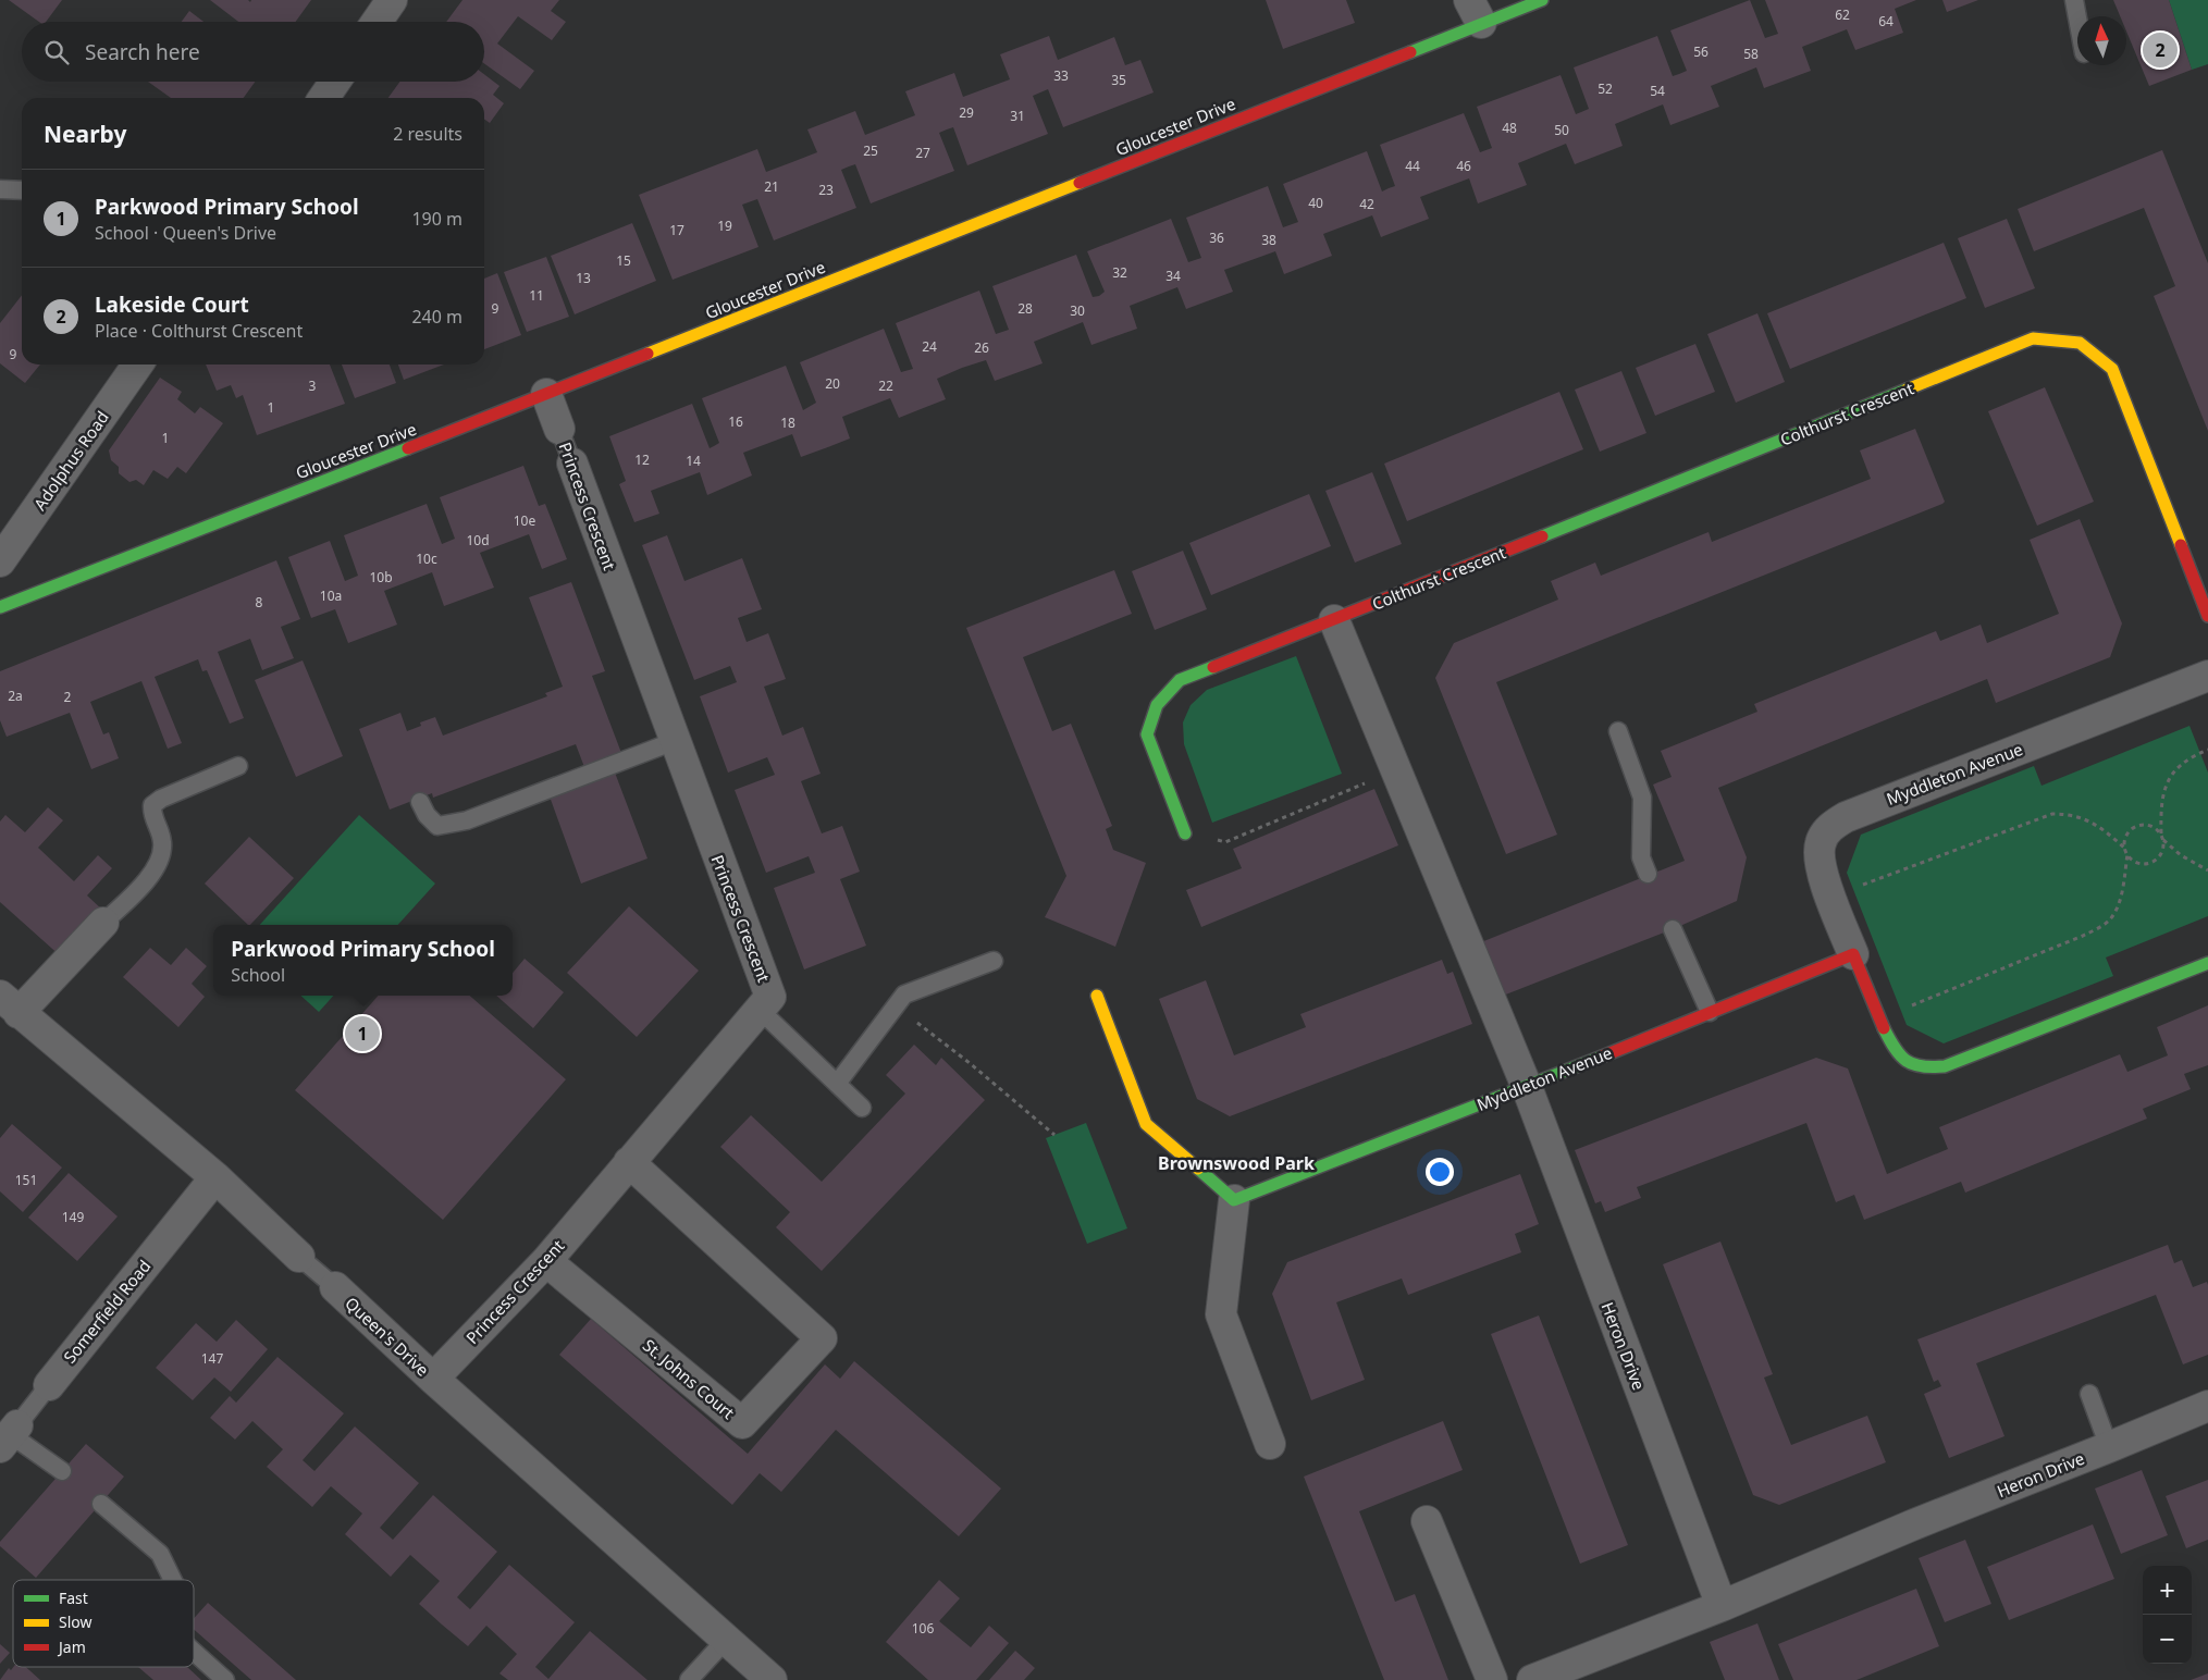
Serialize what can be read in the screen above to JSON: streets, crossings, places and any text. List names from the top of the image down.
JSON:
{
  "streets": {
    "street": [
      "Gloucester Drive",
      "Colthurst Crescent",
      "Adolphus Road",
      "Princess Crescent",
      "Myddleton Avenue",
      "Somerfield Road",
      "Queen's Drive",
      "Heron Drive",
      "St. Johns Court"
    ]
  },
  "crossings": [
    ["Gloucester Drive", "Princess Crescent"],
    ["Princess Crescent", "Queen's Drive"],
    ["Princess Crescent", "St. Johns Court"],
    ["Myddleton Avenue", "Heron Drive"],
    ["Somerfield Road", "Queen's Drive"]
  ],
  "districts": ["Brownswood Park"],
  "house_numbers": [
    "62",
    "64",
    "56",
    "58",
    "33",
    "35",
    "52",
    "54",
    "29",
    "31",
    "48",
    "50",
    "25",
    "27",
    "44",
    "46",
    "21",
    "23",
    "40",
    "42",
    "19",
    "17",
    "36",
    "38",
    "15",
    "32",
    "34",
    "13",
    "11",
    "9",
    "28",
    "30",
    "24",
    "26",
    "9",
    "20",
    "3",
    "22",
    "1",
    "16",
    "18",
    "1",
    "12",
    "14",
    "10e",
    "10d",
    "10c",
    "10b",
    "10a",
    "8",
    "2a",
    "2",
    "151",
    "149",
    "147",
    "106"
  ],
  "legend": ["Fast", "Slow", "Jam"],
  "north": "top",
  "page": {
    "search": "Search here",
    "pins": ["2", "1"],
    "heading": ["Nearby", "2 results"],
    "list": [
      {
        "mark": "1",
        "name": "Parkwood Primary School",
        "note": "School · Queen's Drive",
        "value": "190 m"
      },
      {
        "mark": "2",
        "name": "Lakeside Court",
        "note": "Place · Colthurst Crescent",
        "value": "240 m"
      }
    ],
    "popup": ["Parkwood Primary School", "School"],
    "map_buttons": ["+", "−"]
  }
}
